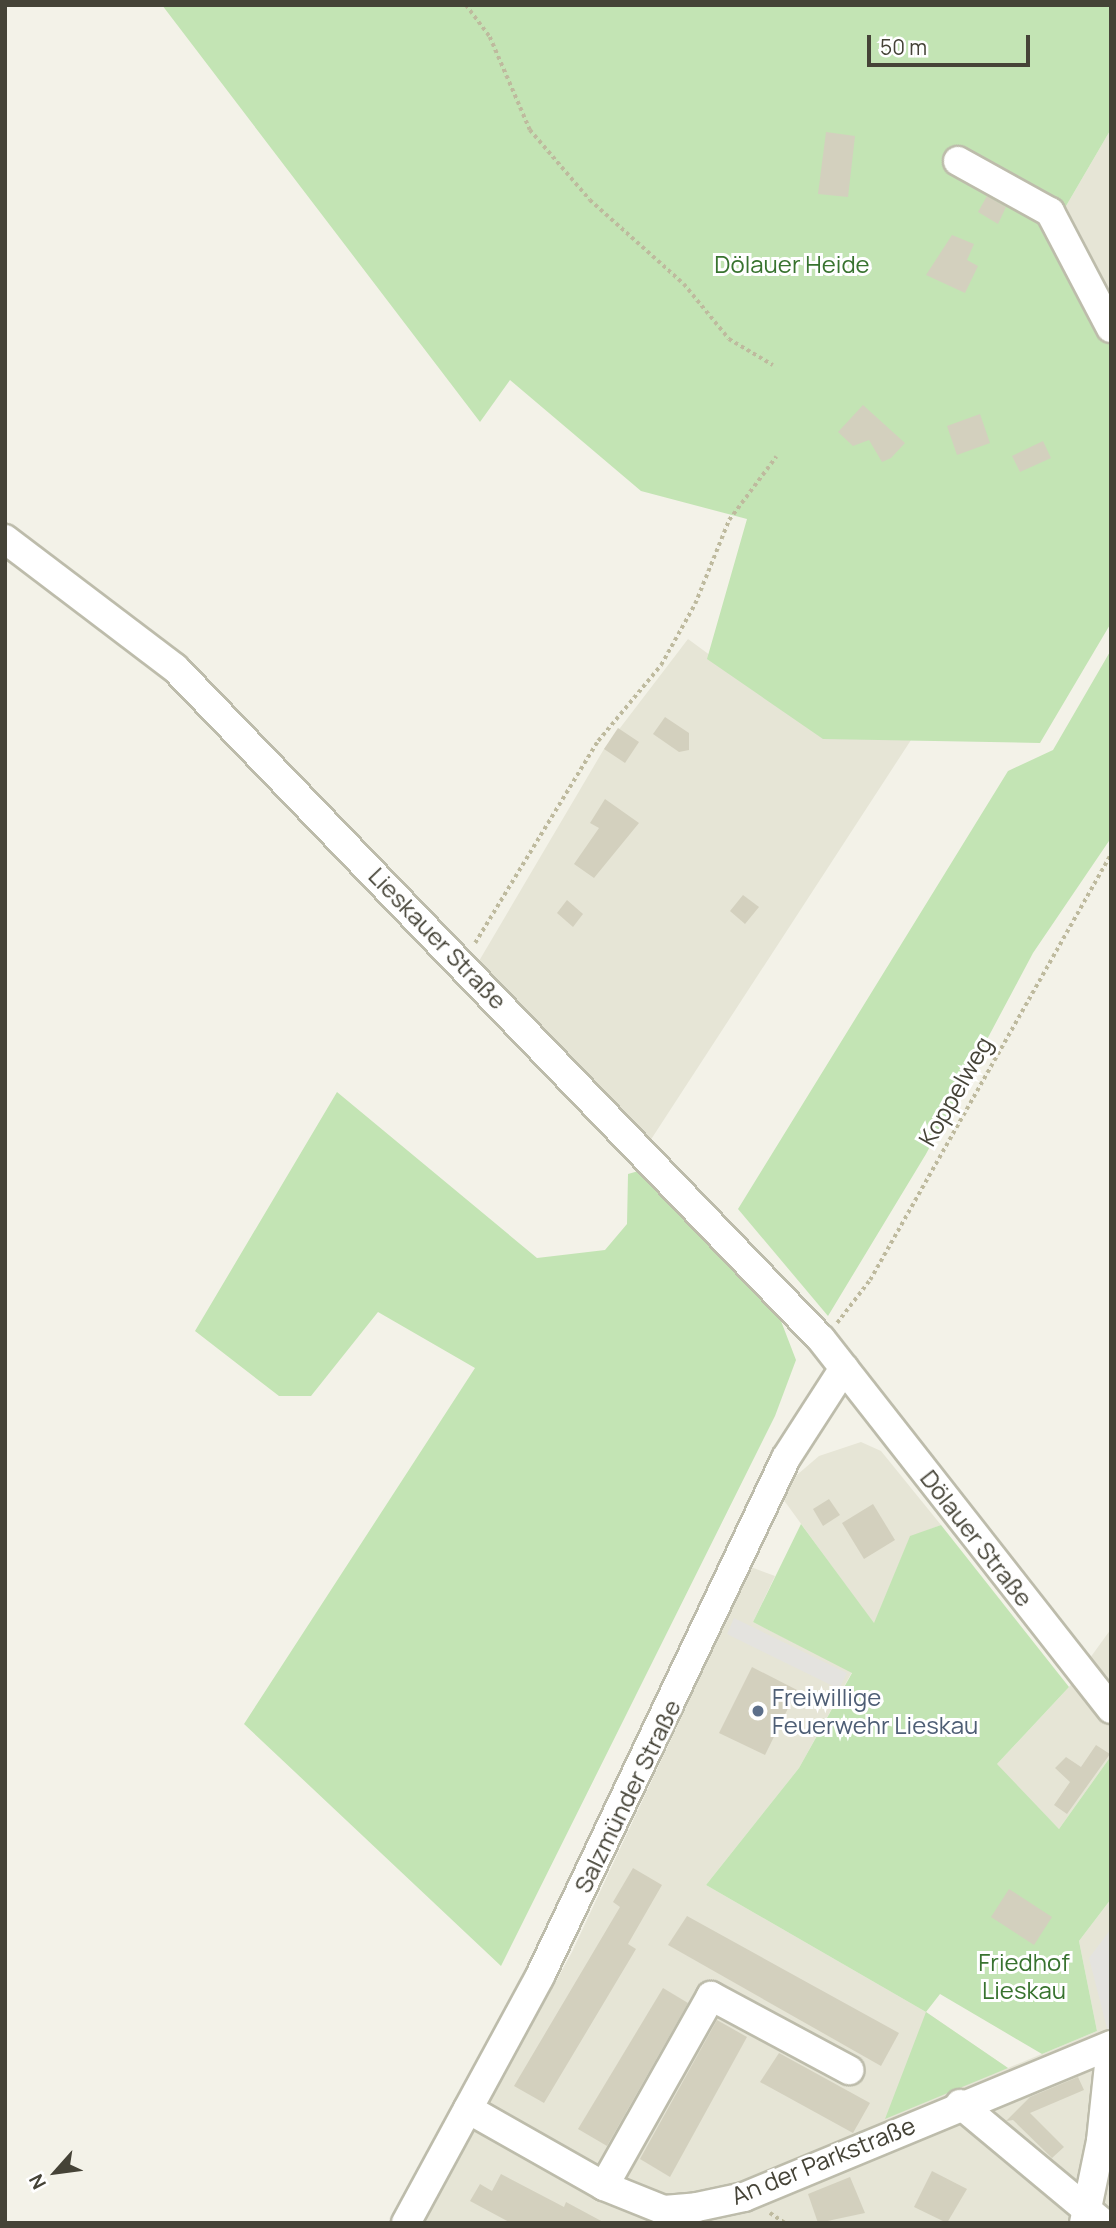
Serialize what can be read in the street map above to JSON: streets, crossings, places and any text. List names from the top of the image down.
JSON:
{
  "streets": {
    "street": [
      "Lieskauer Straße",
      "Dölauer Straße",
      "Salzmünder Straße",
      "An der Parkstraße"
    ],
    "path": ["Koppelweg"]
  },
  "crossings": [
    ["Lieskauer Straße", "Koppelweg"],
    ["Lieskauer Straße", "Dölauer Straße"],
    ["Lieskauer Straße", "Salzmünder Straße"],
    ["Dölauer Straße", "Salzmünder Straße"],
    ["Salzmünder Straße", "An der Parkstraße"]
  ],
  "parks": ["Dölauer Heide", "Friedhof Lieskau"],
  "places": ["Freiwillige Feuerwehr Lieskau"],
  "scale_bar": "50 m",
  "north": "bottom left"
}
